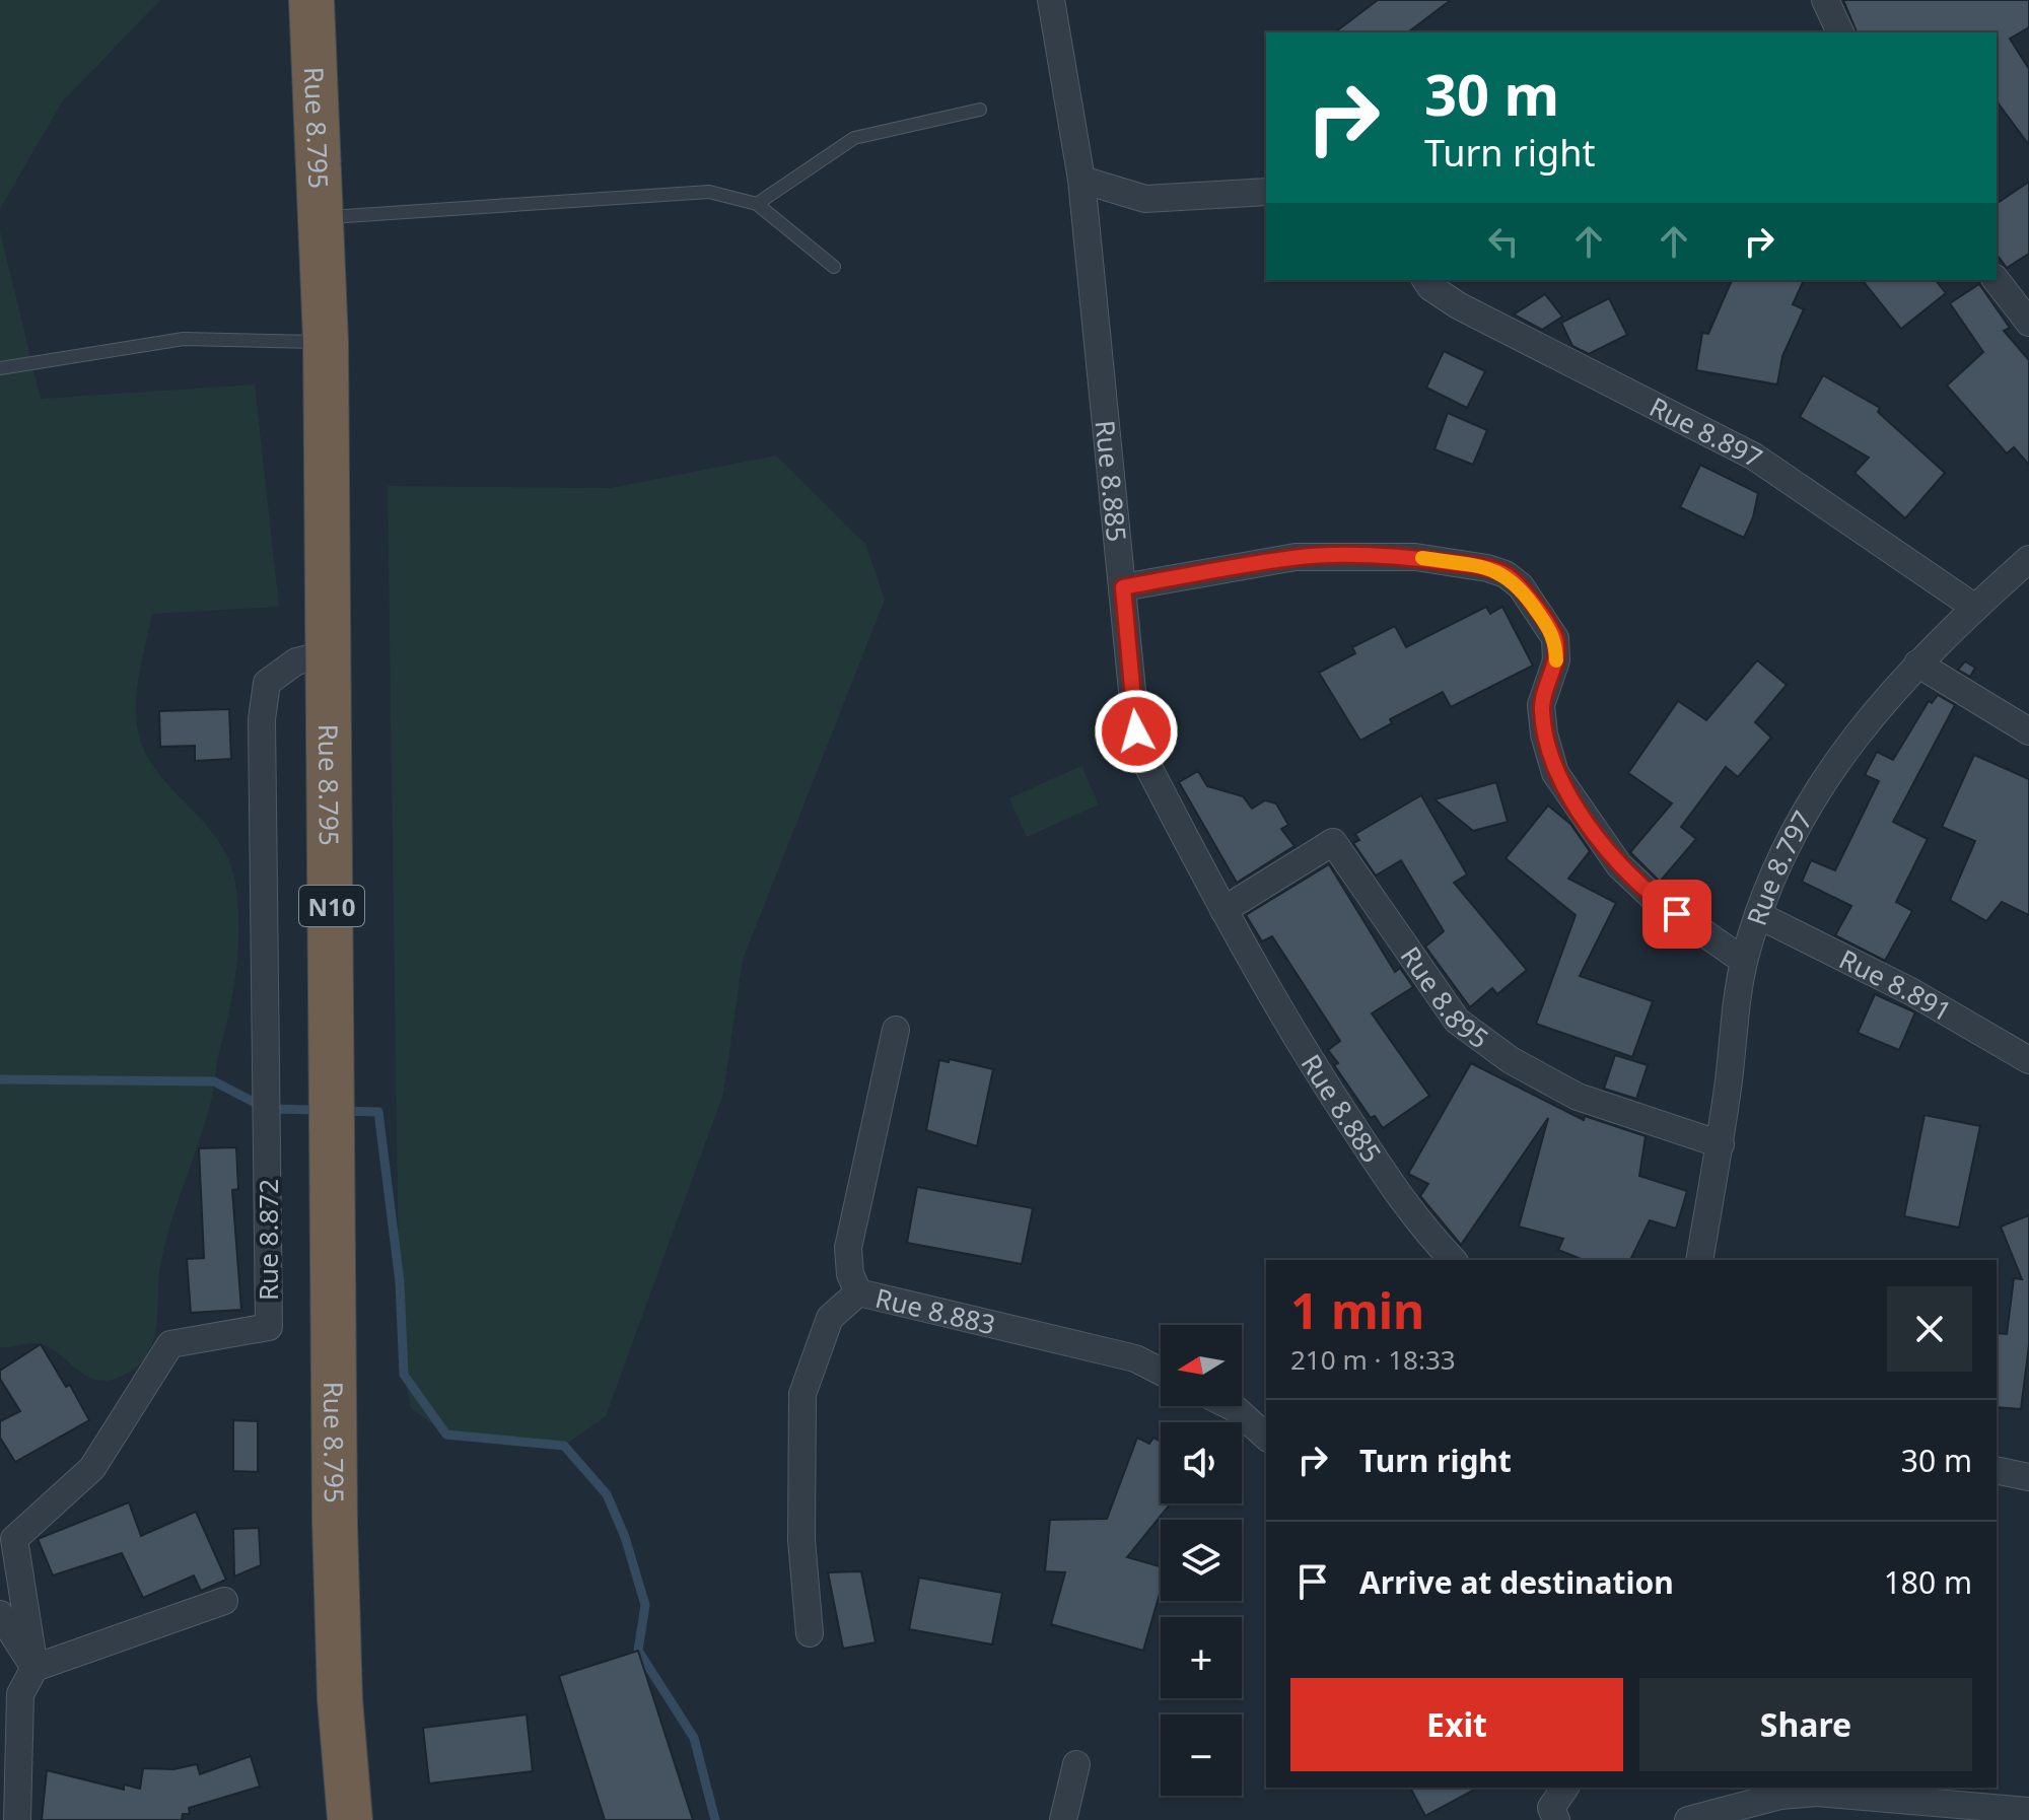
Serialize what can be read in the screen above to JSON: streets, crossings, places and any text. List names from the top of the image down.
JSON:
{
  "streets": {
    "highway": ["Rue 8.795", "N10"],
    "street": [
      "Rue 8.897",
      "Rue 8.885",
      "Rue 8.797",
      "Rue 8.891",
      "Rue 8.895",
      "Rue 8.872",
      "Rue 8.883"
    ]
  },
  "crossings": [
    ["Rue 8.795", "Rue 8.872"],
    ["Rue 8.897", "Rue 8.797"],
    ["Rue 8.885", "Rue 8.895"],
    ["Rue 8.797", "Rue 8.891"],
    ["Rue 8.797", "Rue 8.895"]
  ],
  "north": "left",
  "page": {
    "turn": ["30 m", "Turn right"],
    "heading": ["1 min", "210 m · 18:33"],
    "map_buttons": ["+", "−"],
    "list": [
      {
        "name": "Turn right",
        "value": "30 m"
      },
      {
        "name": "Arrive at destination",
        "value": "180 m"
      }
    ],
    "buttons": ["Exit", "Share"]
  }
}
